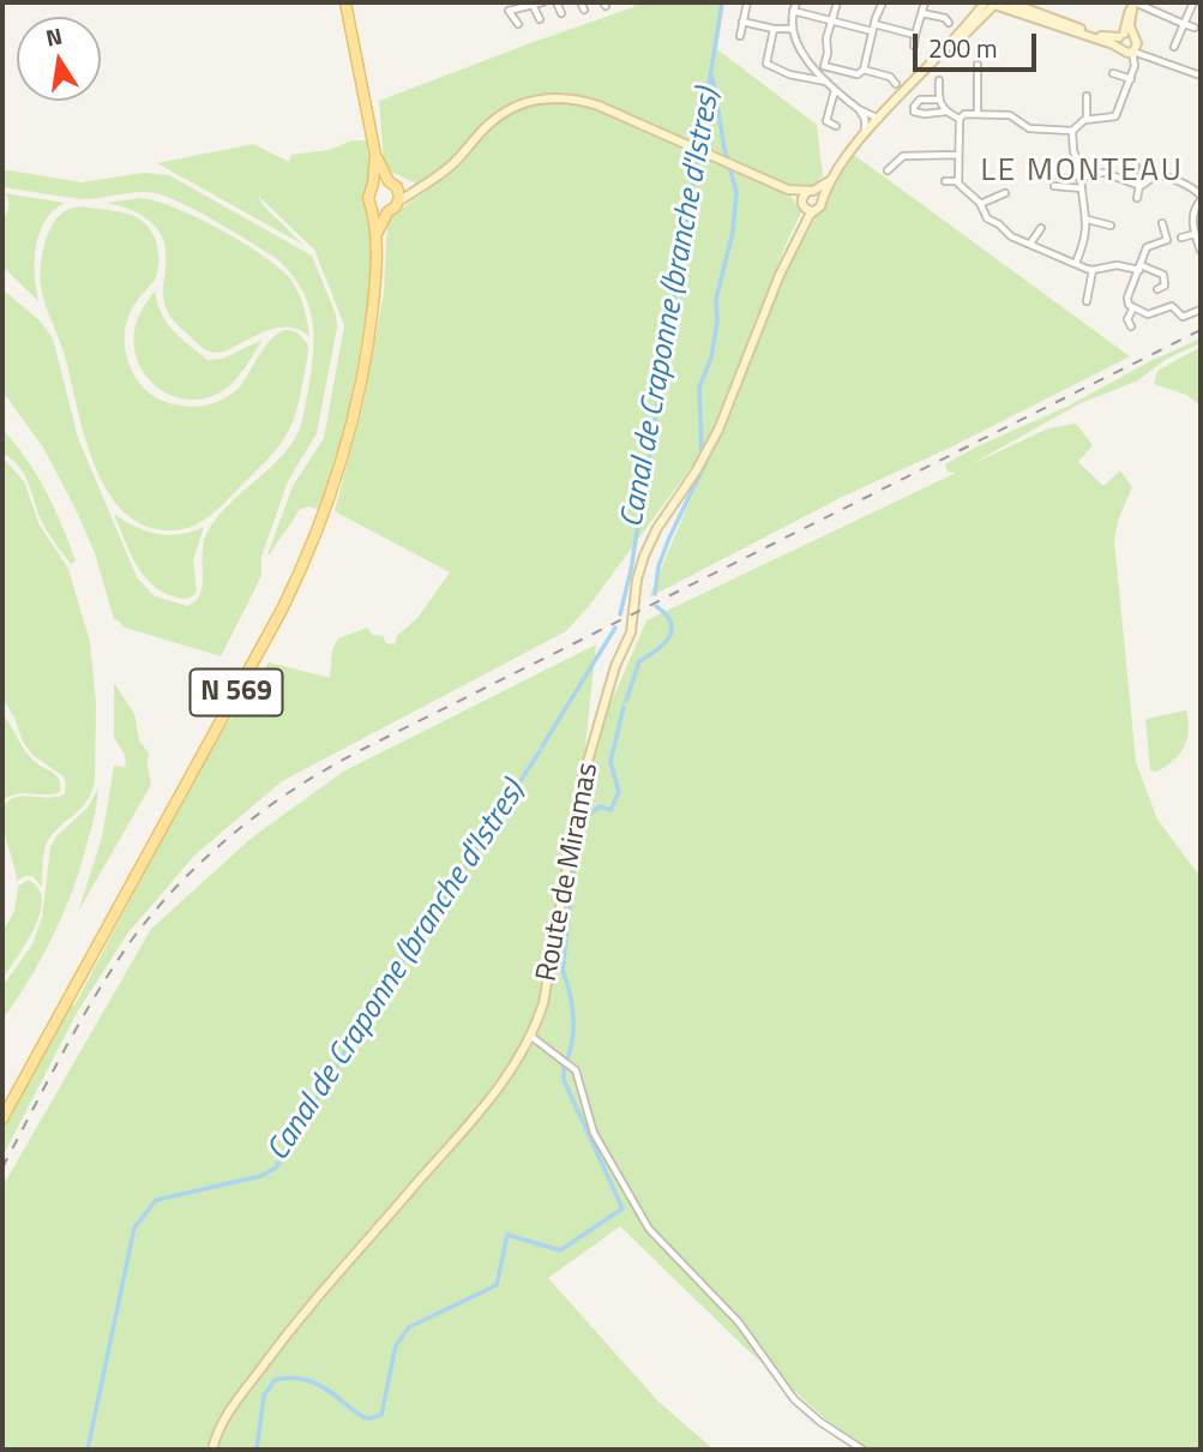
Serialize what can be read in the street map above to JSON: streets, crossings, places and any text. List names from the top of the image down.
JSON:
{
  "streets": {
    "main road": ["N 569", "Route de Miramas"]
  },
  "districts": ["LE MONTEAU"],
  "water": ["Canal de Craponne (branche d'Istres)"],
  "scale_bar": "200 m",
  "north": "top"
}
